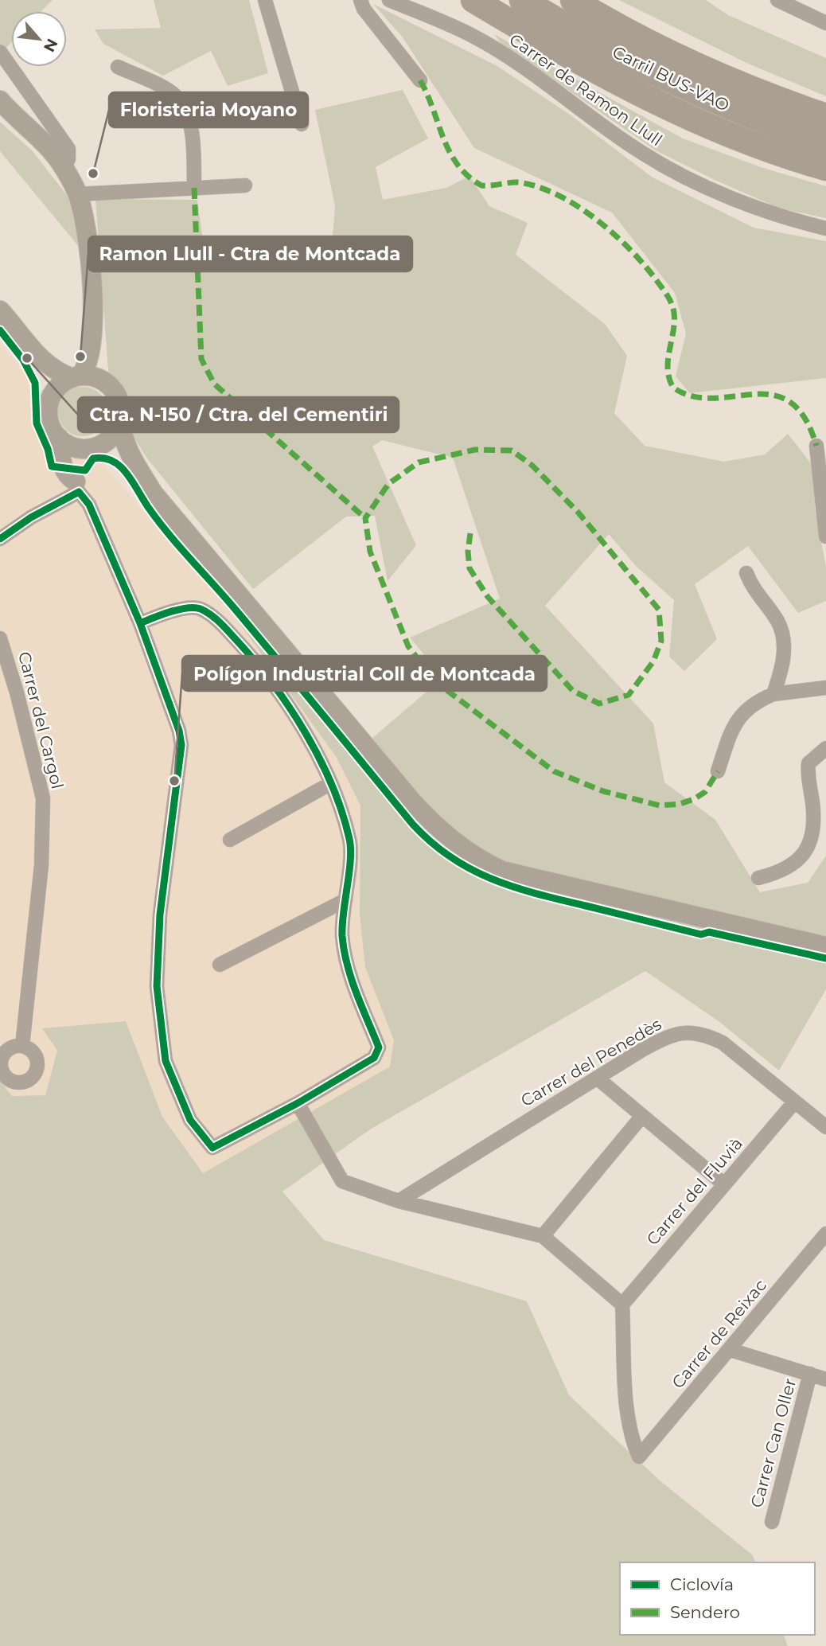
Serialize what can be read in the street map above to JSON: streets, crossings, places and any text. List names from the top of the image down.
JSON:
{
  "streets": {
    "highway": ["Carril BUS-VAO"],
    "street": [
      "Carrer de Ramon Llull",
      "Carrer del Cargol",
      "Carrer del Penedès",
      "Carrer del Fluvià",
      "Carrer de Reixac",
      "Carrer Can Oller"
    ]
  },
  "crossings": [
    ["Carrer del Penedès", "Carrer del Fluvià"],
    ["Carrer del Fluvià", "Carrer de Reixac"]
  ],
  "places": [
    "Floristeria Moyano",
    "Ramon Llull - Ctra de Montcada",
    "Ctra. N-150 / Ctra. del Cementiri",
    "Polígon Industrial Coll de Montcada"
  ],
  "legend": ["Ciclovía", "Sendero"],
  "north": "bottom right"
}
